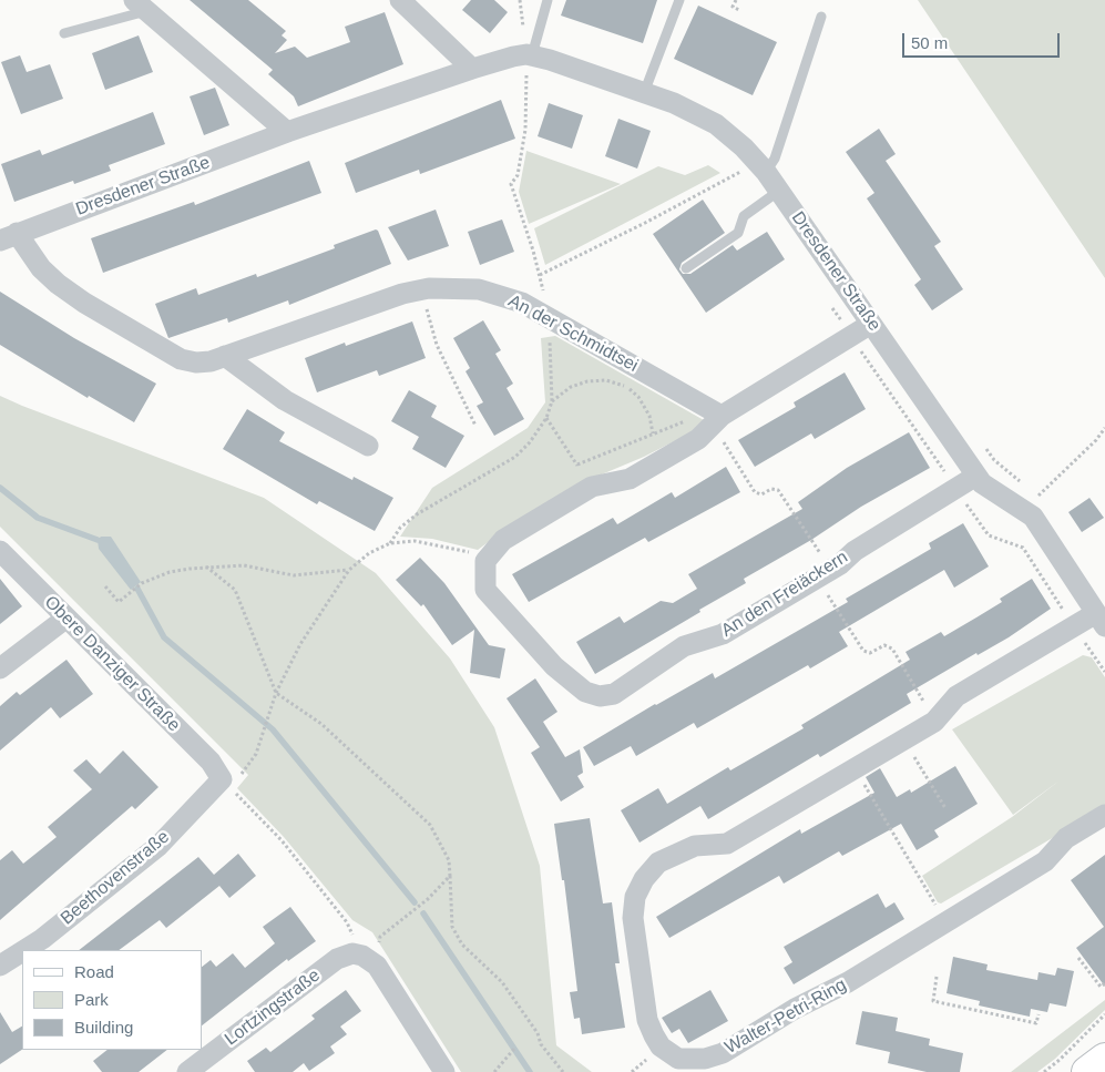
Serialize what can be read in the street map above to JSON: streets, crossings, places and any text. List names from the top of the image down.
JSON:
{
  "streets": {
    "street": [
      "Dresdener Straße",
      "An der Schmidtsei",
      "An den Freiäckern",
      "Obere Danziger Straße",
      "Beethovenstraße",
      "Lortzingstraße",
      "Walter-Petri-Ring"
    ]
  },
  "crossings": [
    ["Dresdener Straße", "An der Schmidtsei"],
    ["Dresdener Straße", "An den Freiäckern"],
    ["Dresdener Straße", "Walter-Petri-Ring"],
    ["Obere Danziger Straße", "Beethovenstraße"]
  ],
  "legend": ["Road", "Park", "Building"],
  "scale_bar": "50 m"
}
